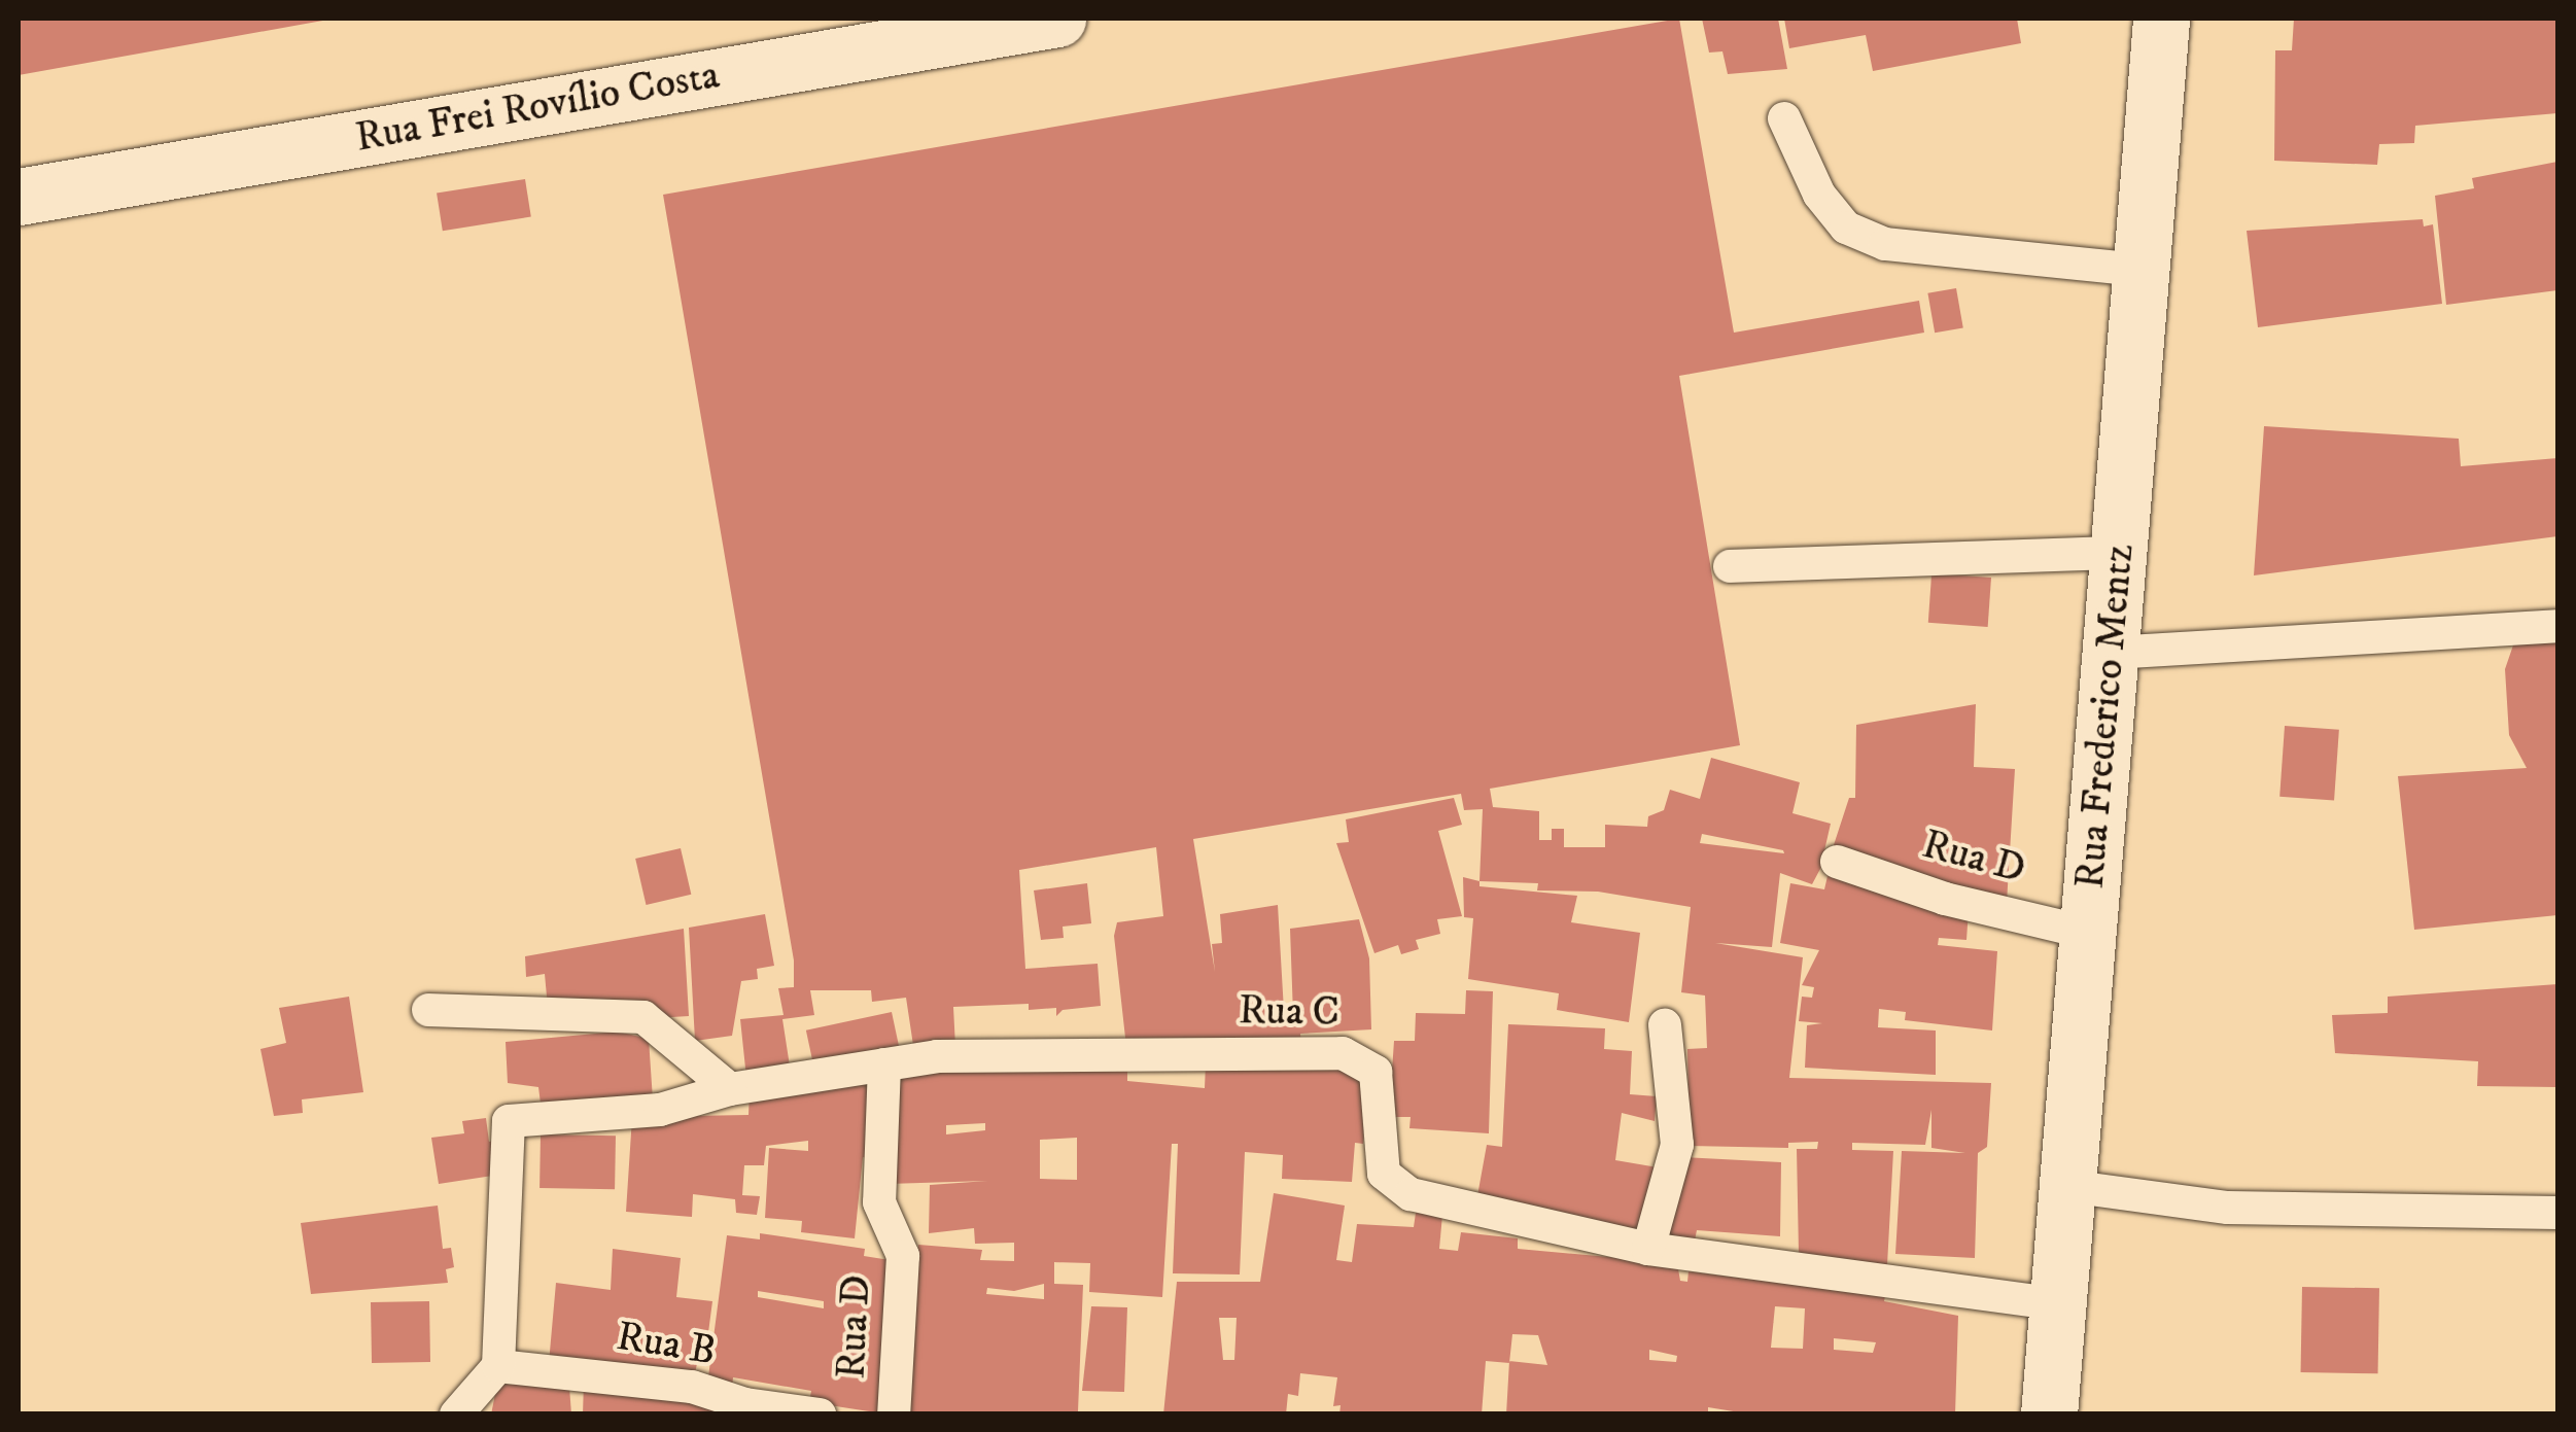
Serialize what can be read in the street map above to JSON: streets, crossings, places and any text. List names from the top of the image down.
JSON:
{
  "streets": {
    "street": ["Rua Frei Rovílio Costa", "Rua Frederico Mentz"],
    "lane": ["Rua D", "Rua C", "Rua B"]
  },
  "crossings": [
    ["Rua Frederico Mentz", "Rua D"],
    ["Rua Frederico Mentz", "Rua C"],
    ["Rua D", "Rua C"],
    ["Rua C", "Rua B"]
  ]
}
